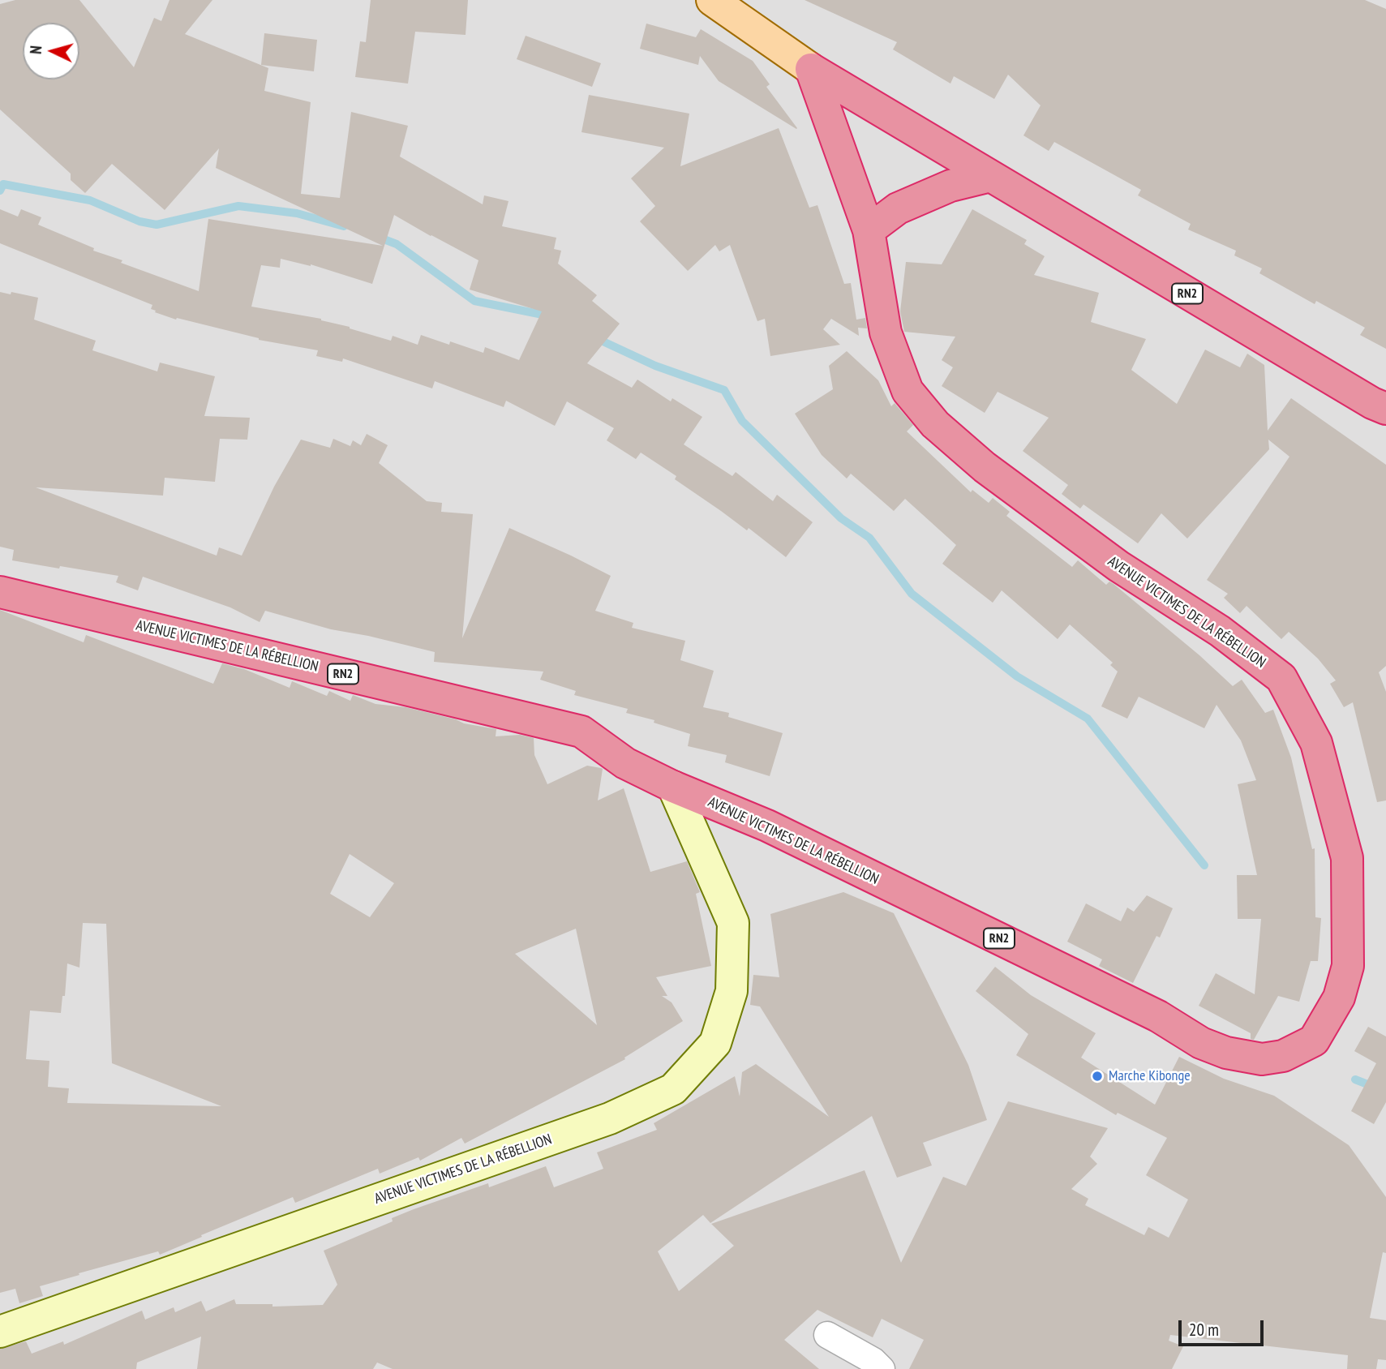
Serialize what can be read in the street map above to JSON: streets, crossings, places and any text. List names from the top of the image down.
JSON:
{
  "streets": {
    "highway": ["RN2", "AVENUE VICTIMES DE LA RÉBELLION"]
  },
  "crossings": [
    ["RN2", "AVENUE VICTIMES DE LA RÉBELLION"]
  ],
  "places": ["Marche Kibonge"],
  "scale_bar": "20 m",
  "north": "left"
}
